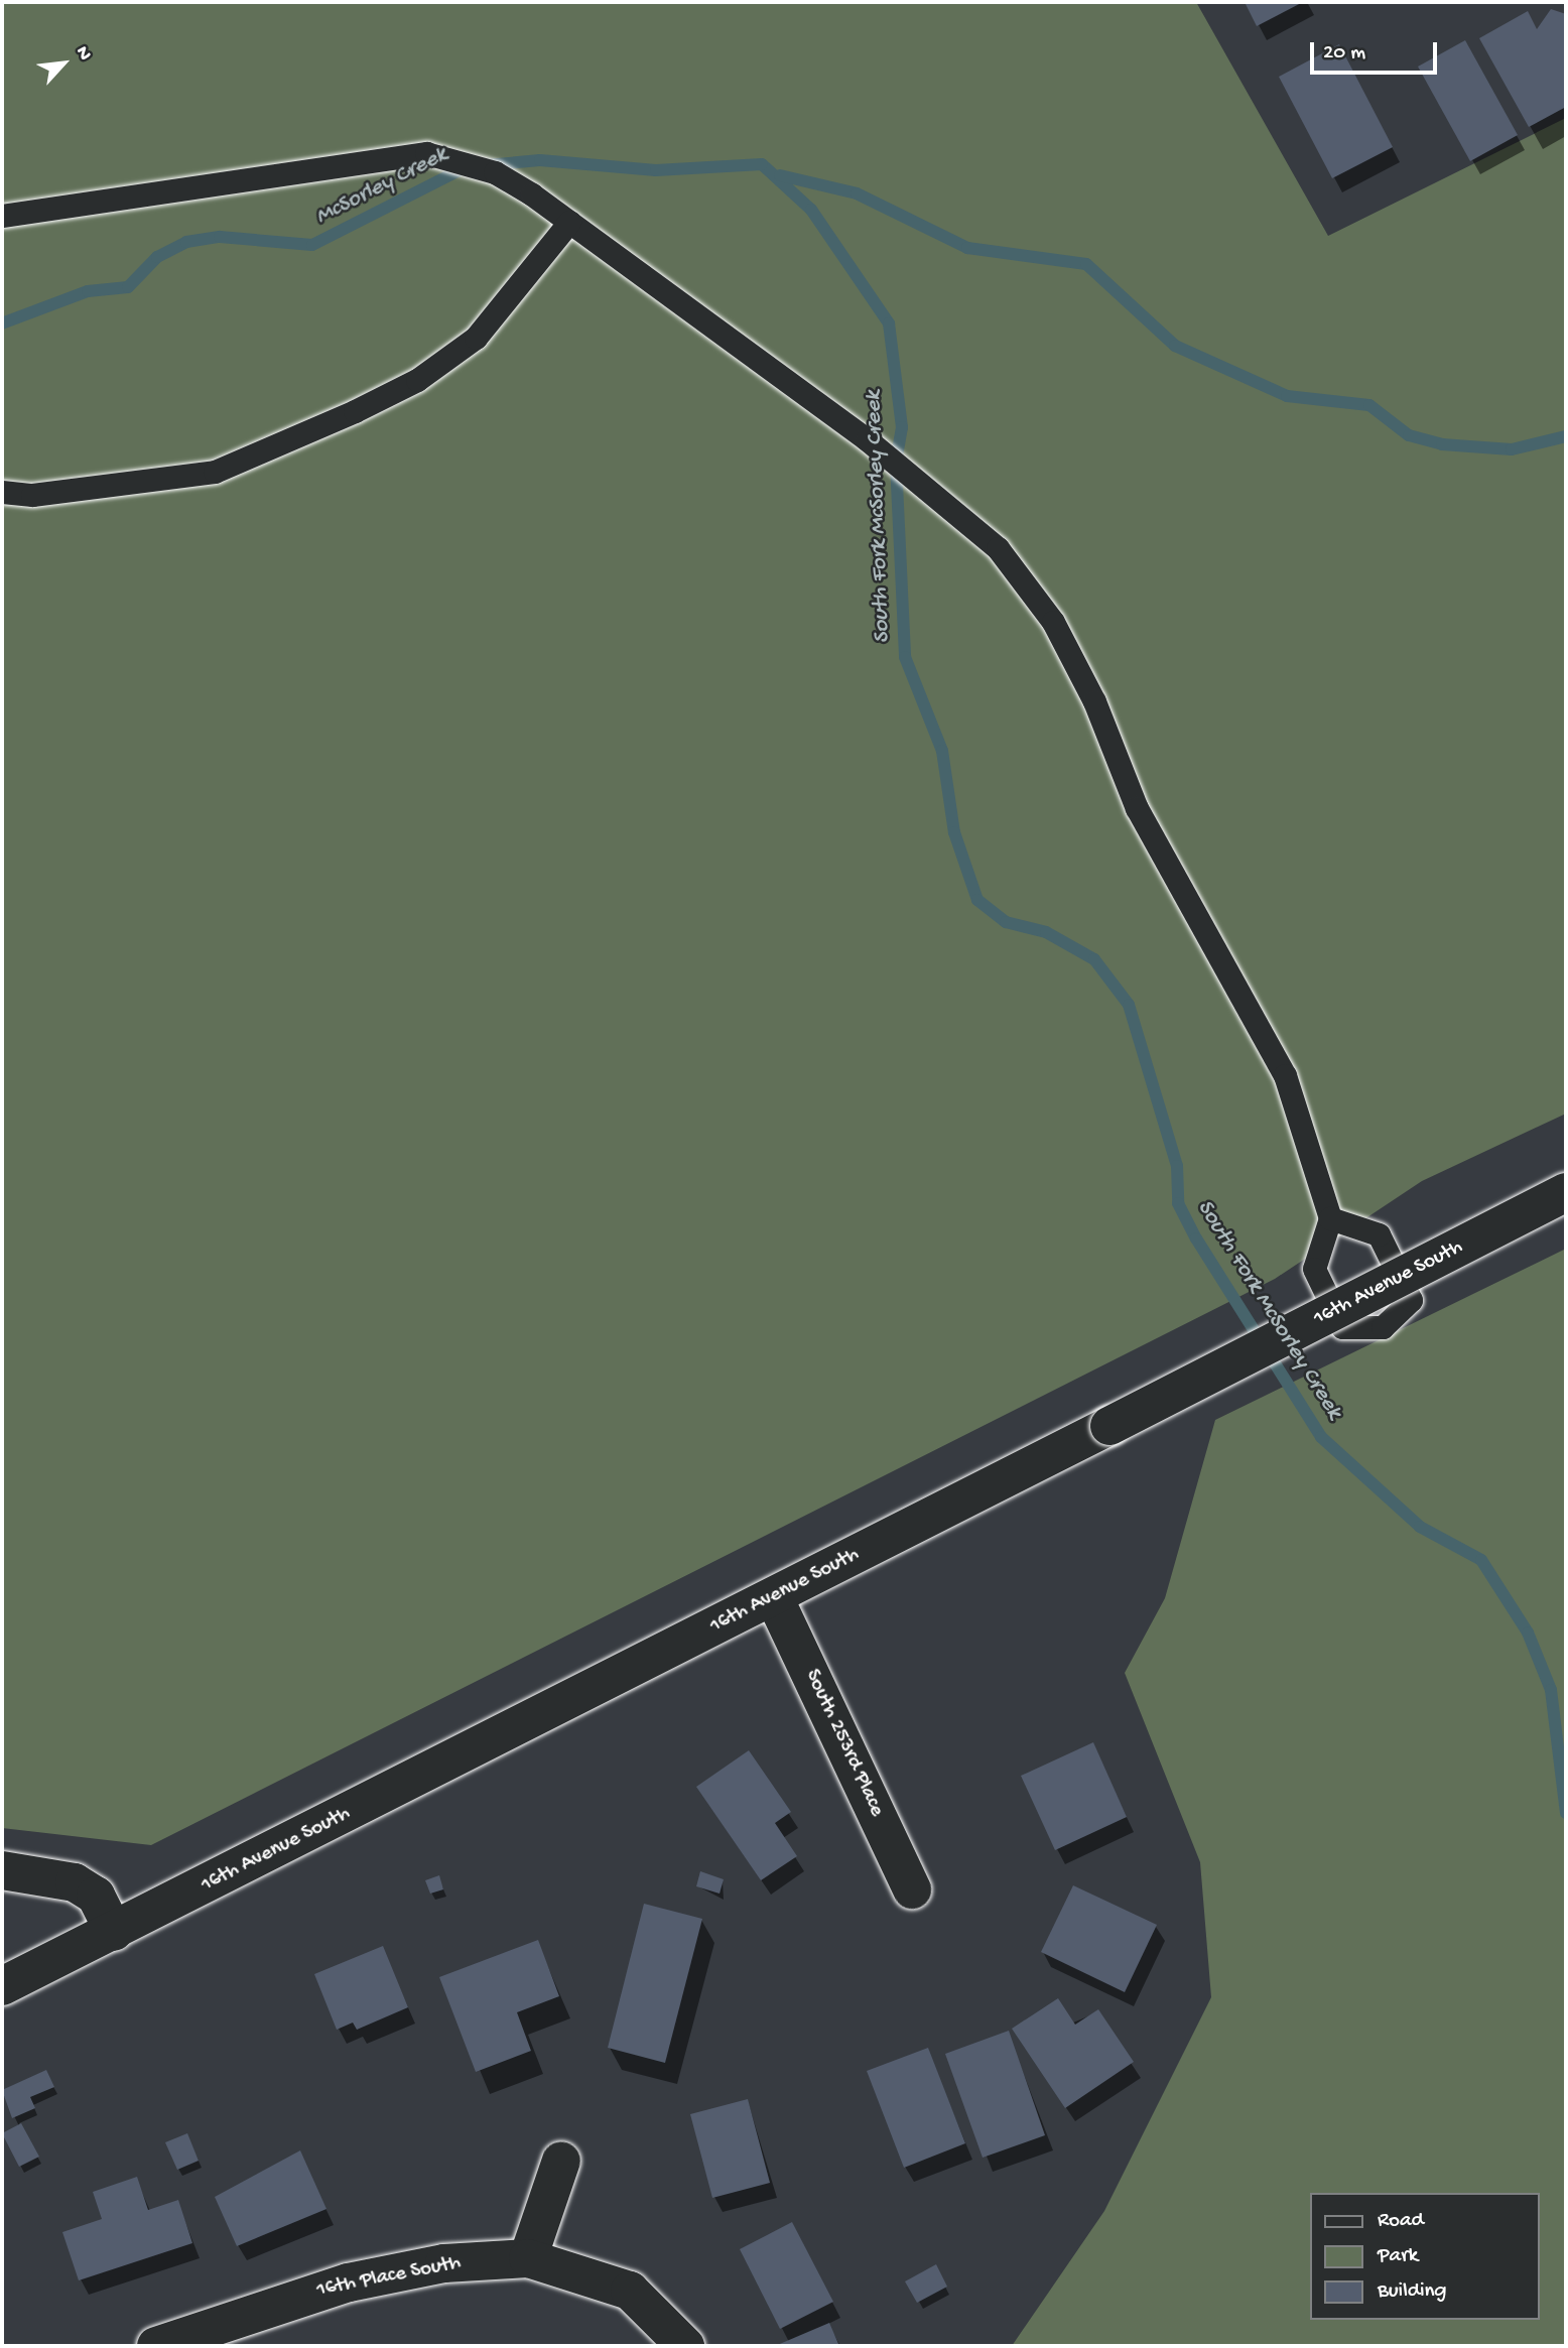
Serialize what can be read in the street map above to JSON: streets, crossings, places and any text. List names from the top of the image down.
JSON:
{
  "streets": {
    "main road": ["16th Avenue South", "South 253rd Place", "16th Place South"]
  },
  "crossings": [
    ["16th Avenue South", "South 253rd Place"]
  ],
  "water": ["McSorley Creek", "South Fork McSorley Creek"],
  "legend": ["Road", "Park", "Building"],
  "scale_bar": "20 m",
  "north": "top right"
}
